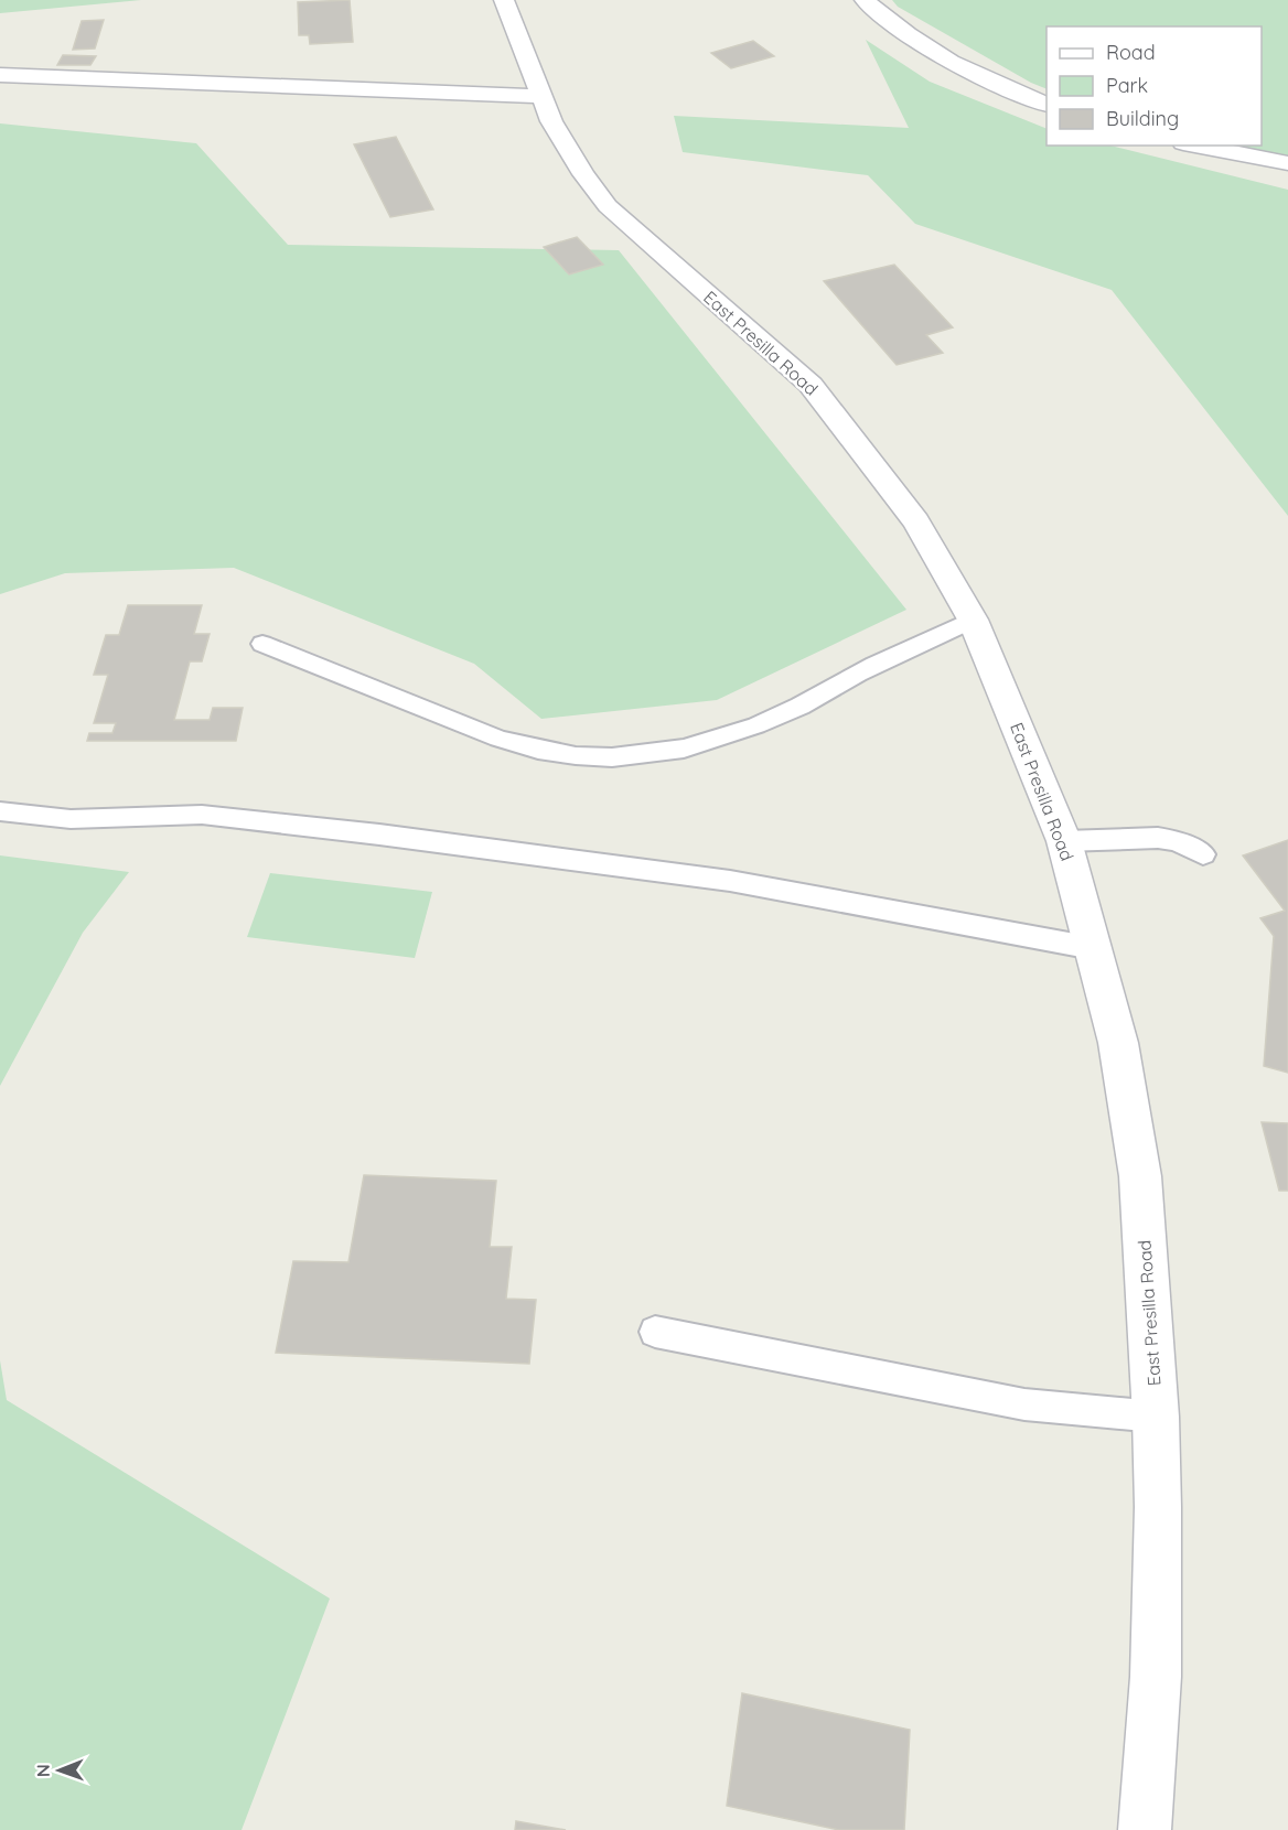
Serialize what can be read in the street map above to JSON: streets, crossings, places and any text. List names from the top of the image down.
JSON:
{
  "streets": {
    "street": ["East Presilla Road"]
  },
  "legend": ["Road", "Park", "Building"],
  "north": "left"
}
